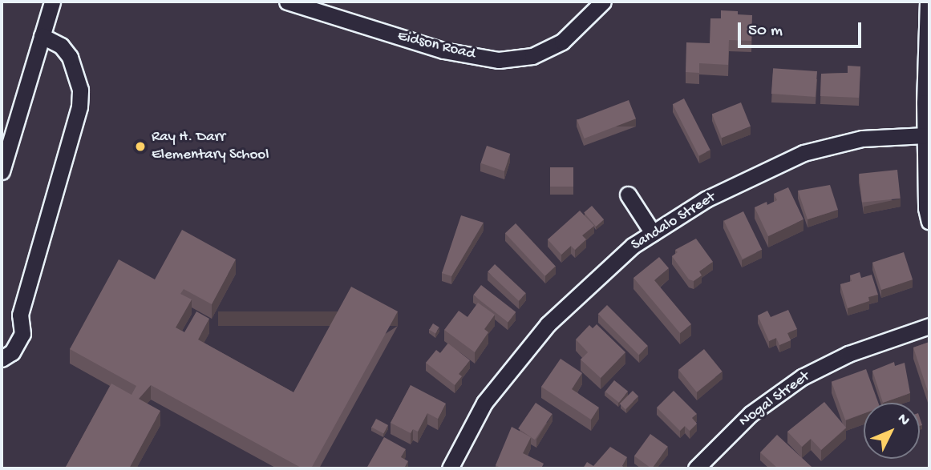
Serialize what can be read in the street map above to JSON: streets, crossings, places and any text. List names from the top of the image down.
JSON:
{
  "streets": {
    "street": ["Eidson Road", "Sandalo Street", "Nogal Street"]
  },
  "places": ["Ray H. Darr Elementary School"],
  "scale_bar": "50 m",
  "north": "top right"
}
